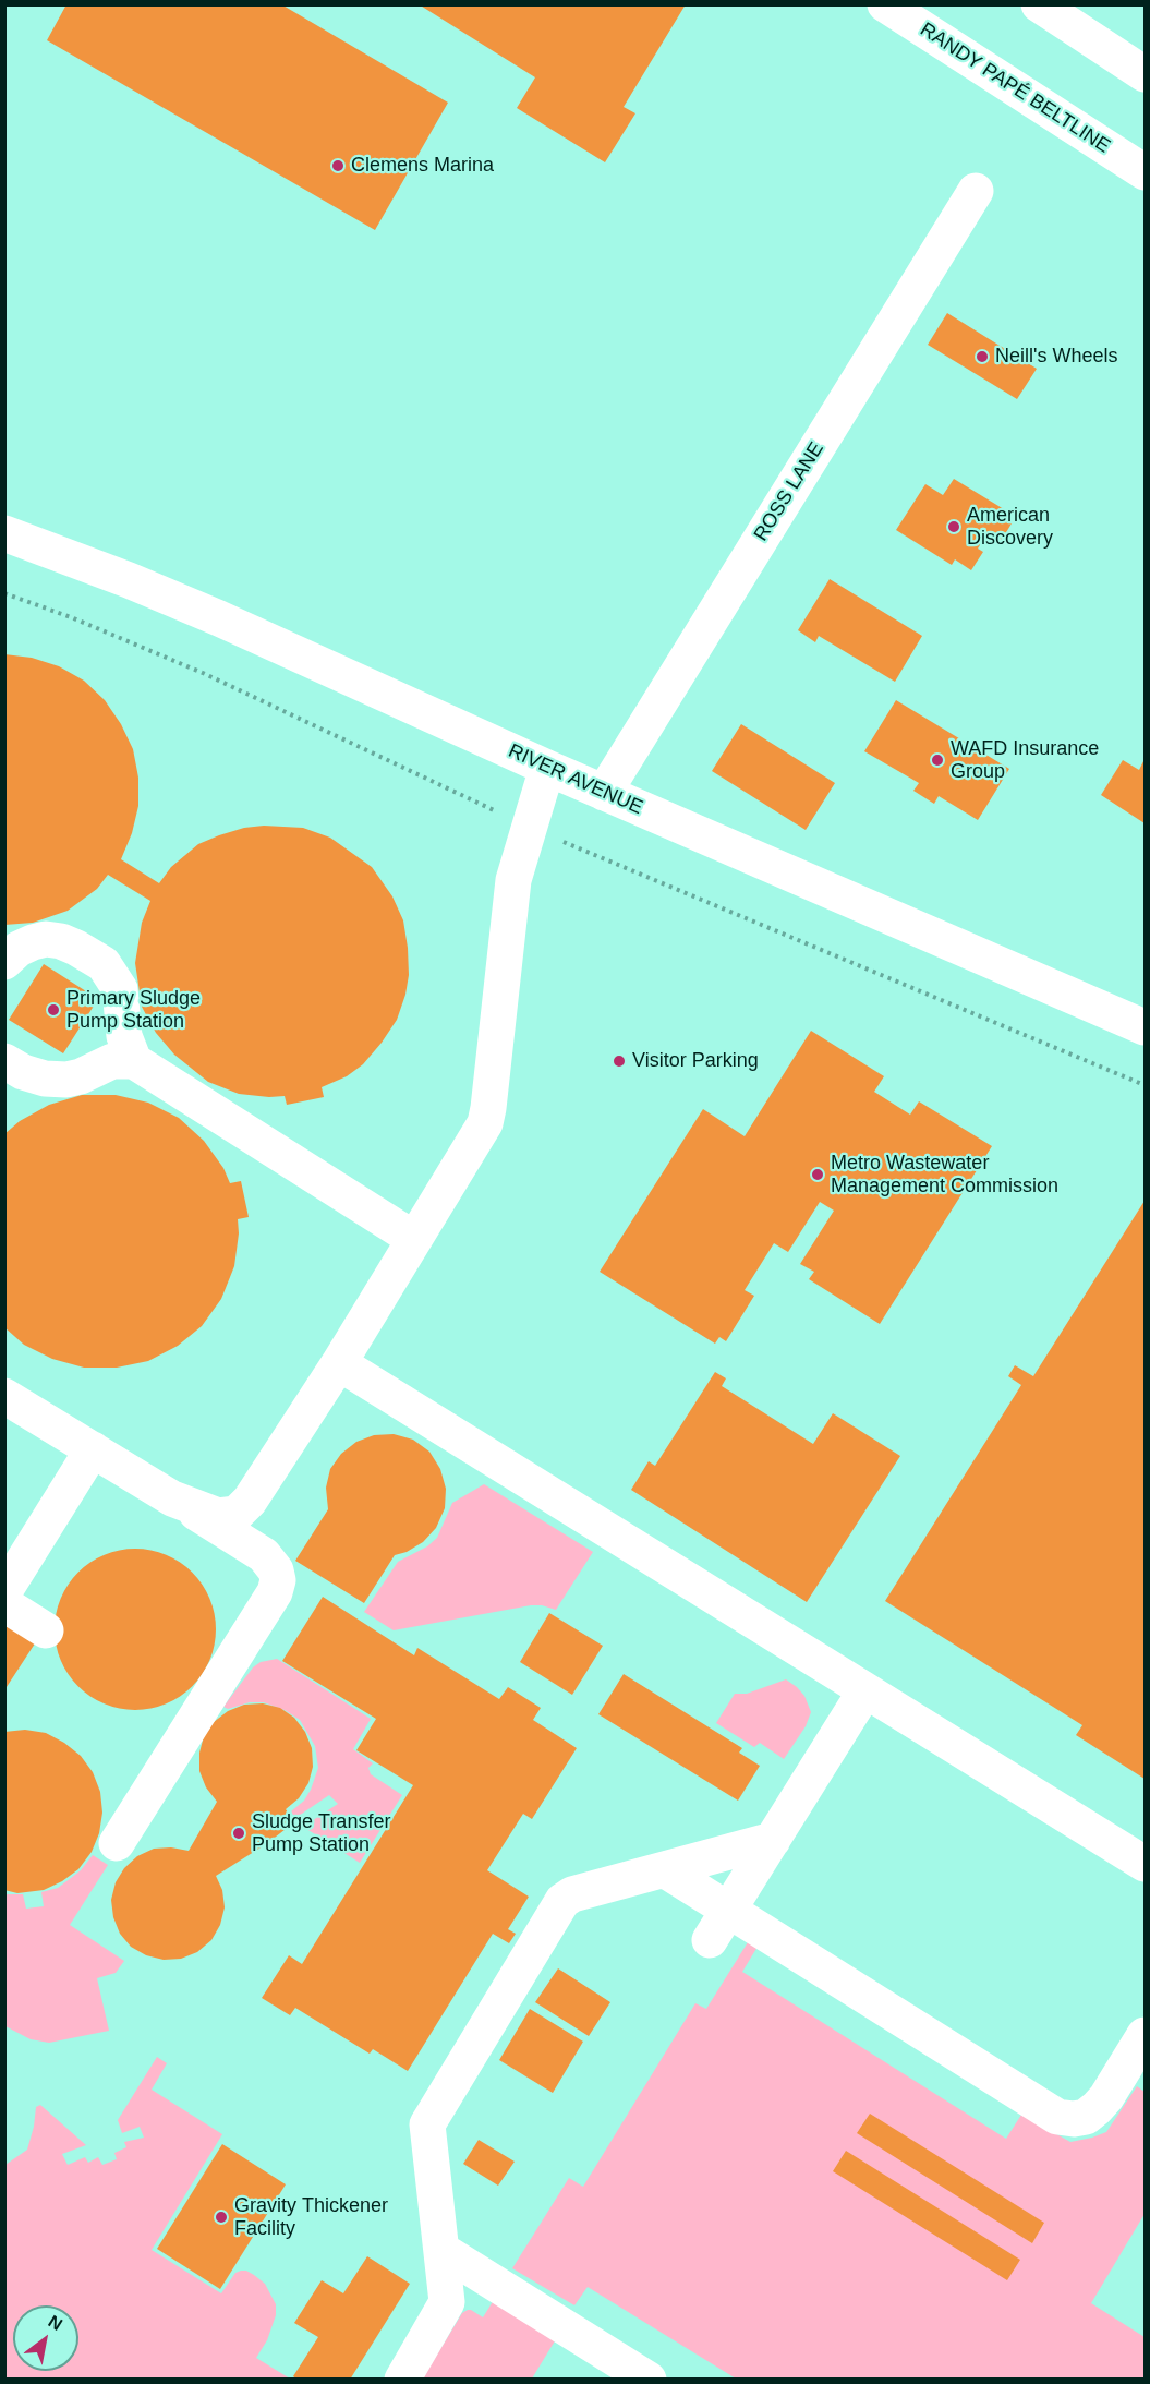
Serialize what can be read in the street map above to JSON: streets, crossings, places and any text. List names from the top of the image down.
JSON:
{
  "streets": {
    "main road": ["RANDY PAPÉ BELTLINE", "ROSS LANE", "RIVER AVENUE"]
  },
  "crossings": [
    ["ROSS LANE", "RIVER AVENUE"]
  ],
  "places": [
    "Clemens Marina",
    "Neill's Wheels",
    "American Discovery",
    "WAFD Insurance Group",
    "Primary Sludge Pump Station",
    "Visitor Parking",
    "Metro Wastewater Management Commission",
    "Sludge Transfer Pump Station",
    "Gravity Thickener Facility"
  ],
  "north": "top right"
}
